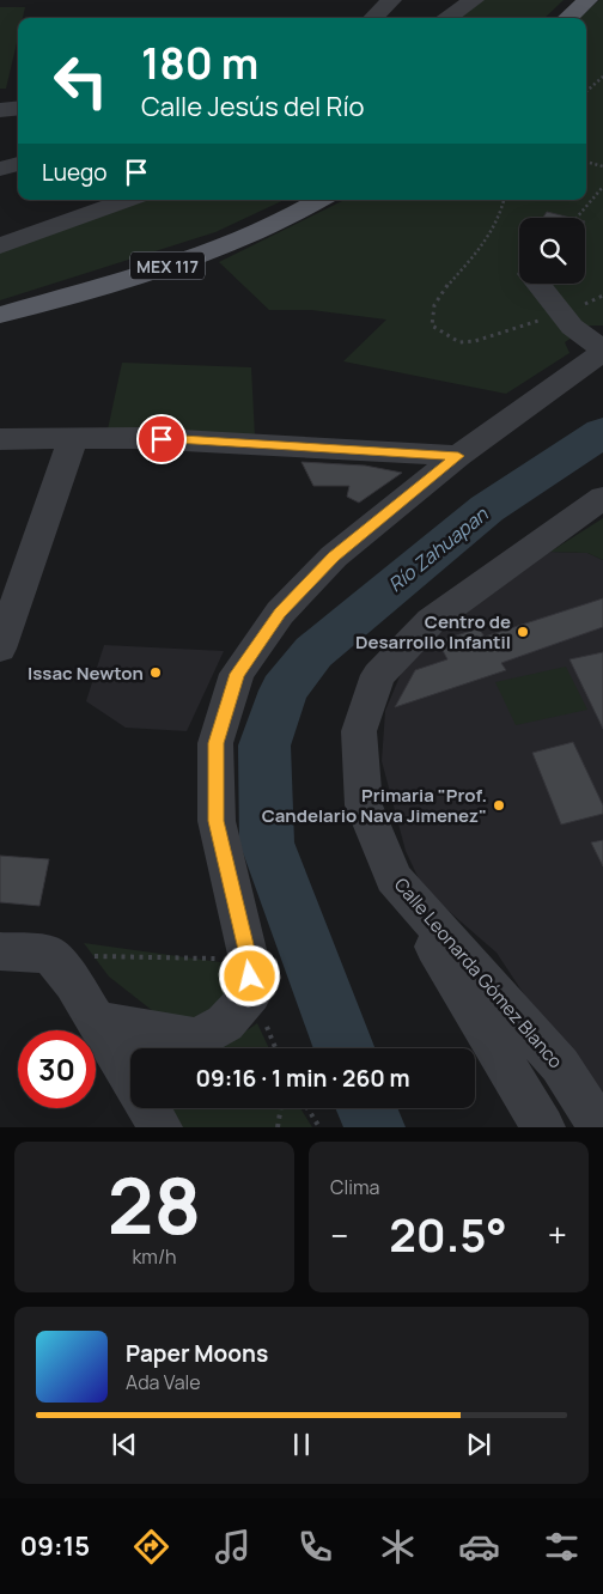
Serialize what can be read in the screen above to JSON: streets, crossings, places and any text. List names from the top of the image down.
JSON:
{
  "streets": {
    "main road": ["MEX 117"],
    "street": ["Calle Leonarda Gómez Blanco"]
  },
  "water": ["Río Zahuapan"],
  "places": ["Centro de Desarrollo Infantil", "Issac Newton", "Primaria \"Prof. Candelario Nava Jimenez\""],
  "page": {
    "turn": ["180 m", "Calle Jesús del Río"],
    "then": "Luego",
    "limit": "30",
    "trip": "09:16 · 1 min · 260 m",
    "tile": [
      ["28", "km/h"],
      "Clima"
    ],
    "heat": ["−", "20.5°", "+"],
    "song": ["Paper Moons", "Ada Vale"],
    "tabs": "09:15"
  }
}
